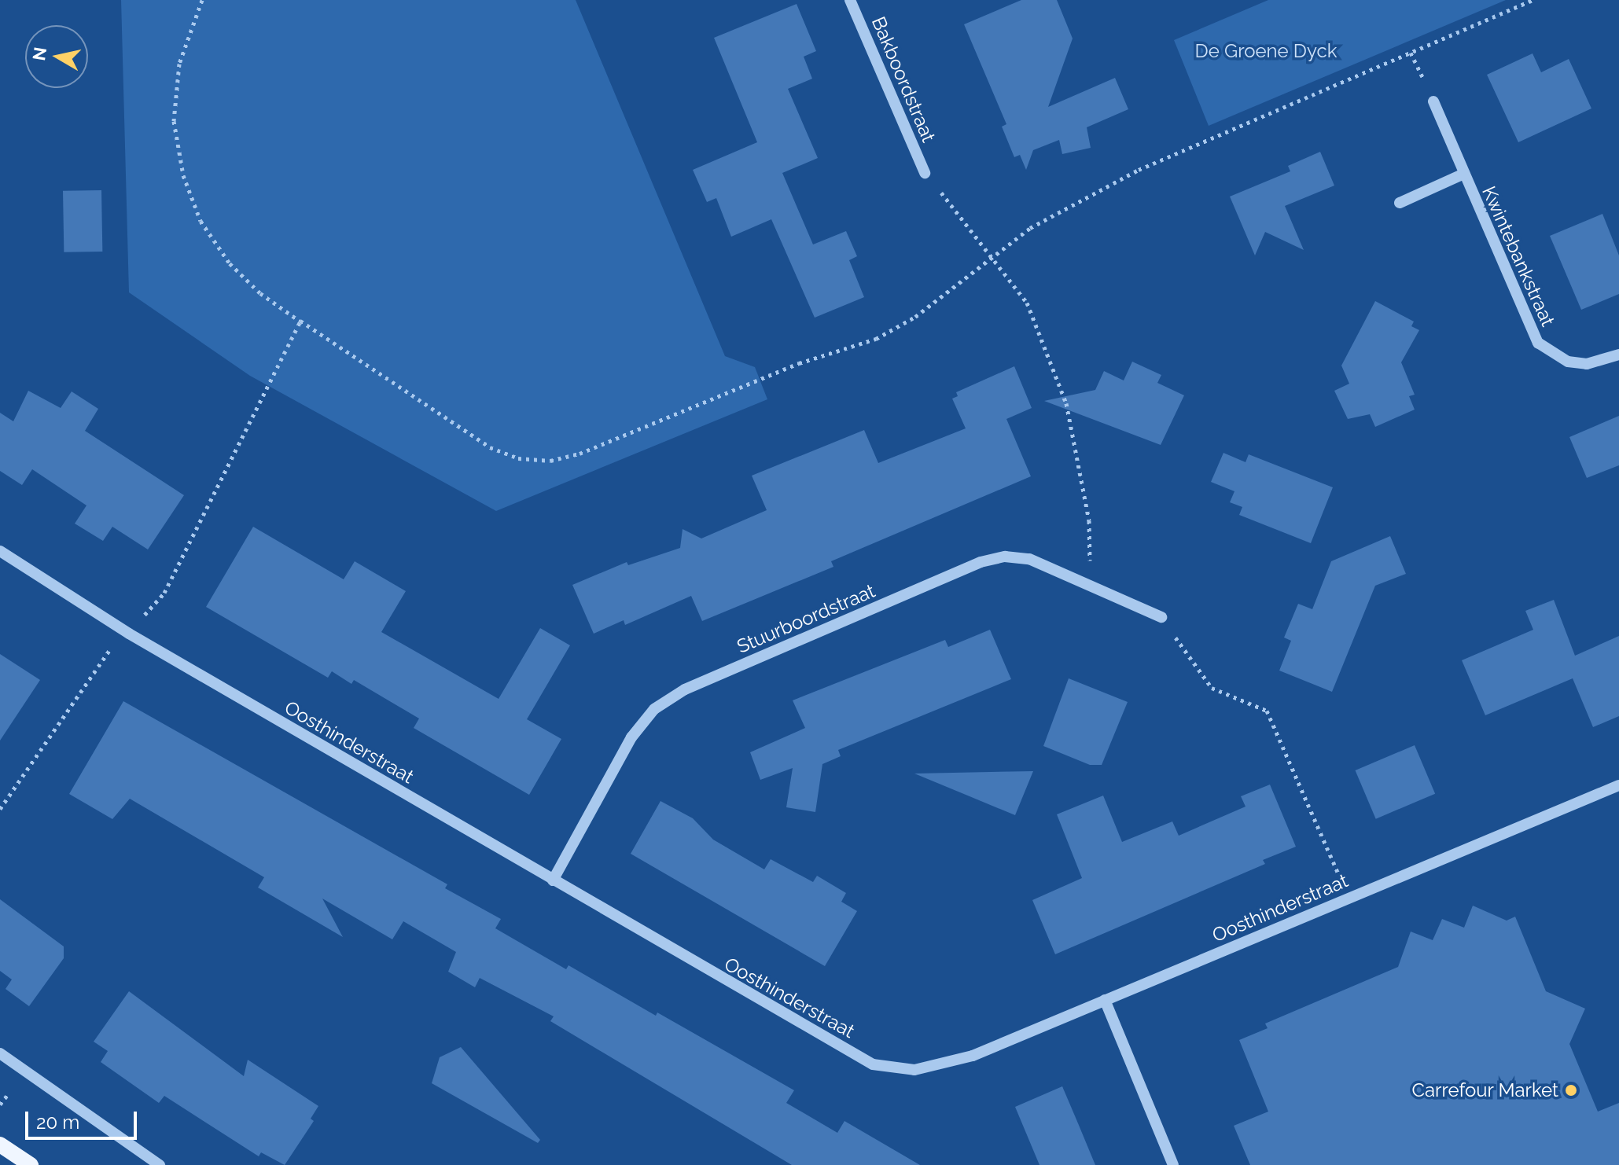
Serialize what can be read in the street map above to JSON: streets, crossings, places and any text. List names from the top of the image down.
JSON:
{
  "streets": {
    "street": [
      "Bakboordstraat",
      "Kwintebankstraat",
      "Stuurboordstraat",
      "Oosthinderstraat"
    ]
  },
  "crossings": [
    ["Stuurboordstraat", "Oosthinderstraat"]
  ],
  "parks": ["De Groene Dyck"],
  "places": ["Carrefour Market"],
  "scale_bar": "20 m",
  "north": "left"
}
